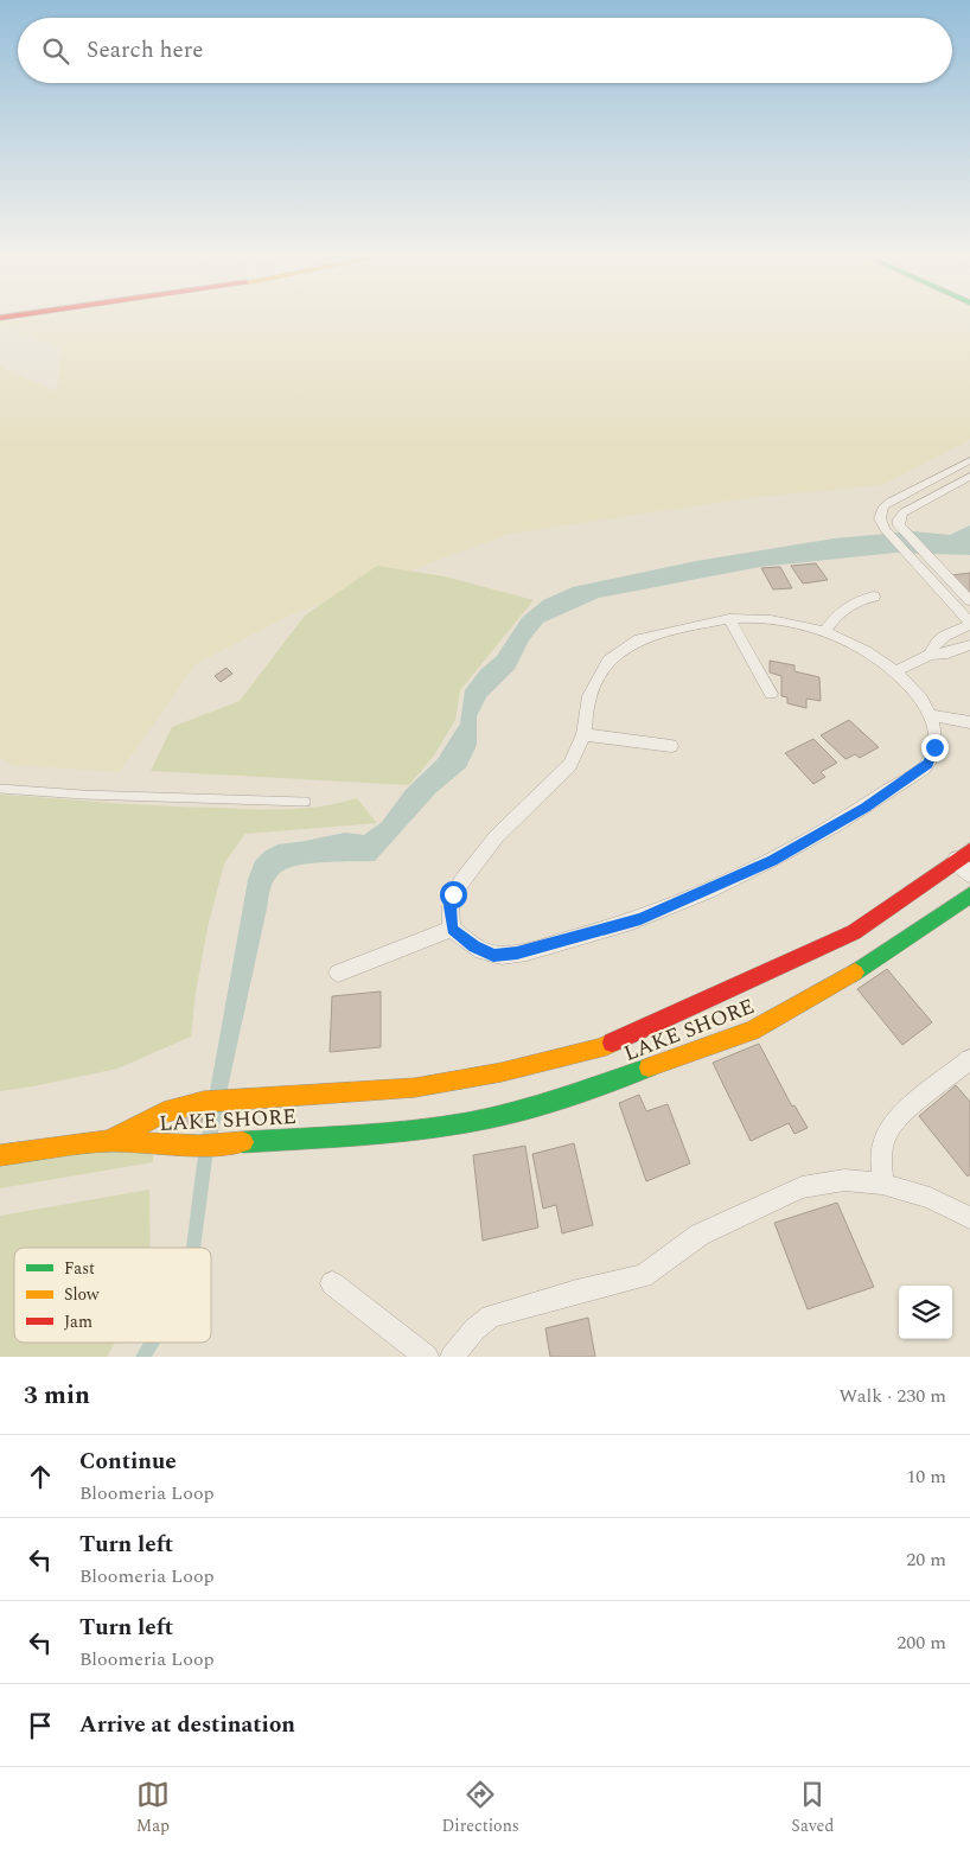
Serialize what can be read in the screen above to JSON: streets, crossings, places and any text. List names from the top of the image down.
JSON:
{
  "streets": {
    "street": ["LAKE SHORE"]
  },
  "legend": ["Fast", "Slow", "Jam"],
  "page": {
    "search": "Search here",
    "heading": ["3 min", "Walk · 230 m"],
    "list": [
      ["Continue", "Bloomeria Loop", "10 m"],
      ["Turn left", "Bloomeria Loop", "20 m"],
      ["Turn left", "Bloomeria Loop", "200 m"],
      "Arrive at destination"
    ],
    "nav": ["Map", "Directions", "Saved"]
  }
}
